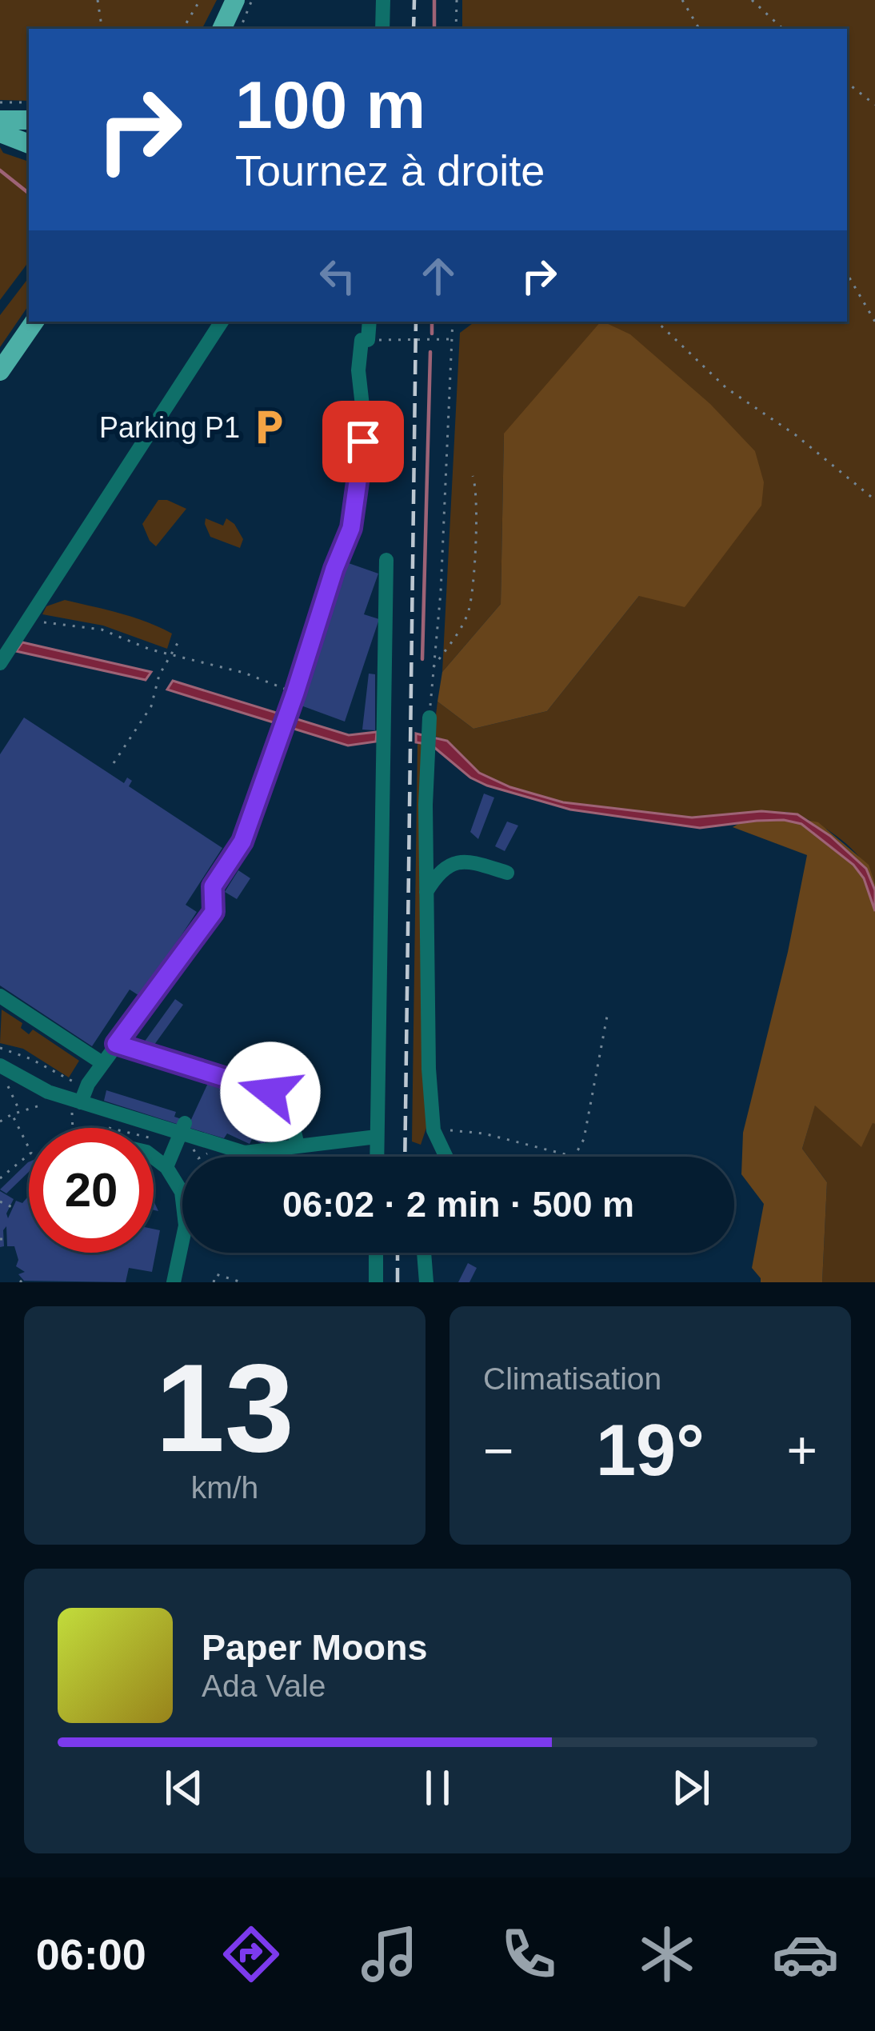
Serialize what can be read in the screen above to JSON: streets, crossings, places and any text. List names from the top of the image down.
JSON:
{
  "places": {
    "parking": ["Parking P1"]
  },
  "page": {
    "turn": ["100 m", "Tournez à droite"],
    "limit": "20",
    "trip": "06:02 · 2 min · 500 m",
    "tile": [
      ["13", "km/h"],
      "Climatisation"
    ],
    "heat": ["−", "19°", "+"],
    "song": ["Paper Moons", "Ada Vale"],
    "tabs": "06:00"
  }
}
